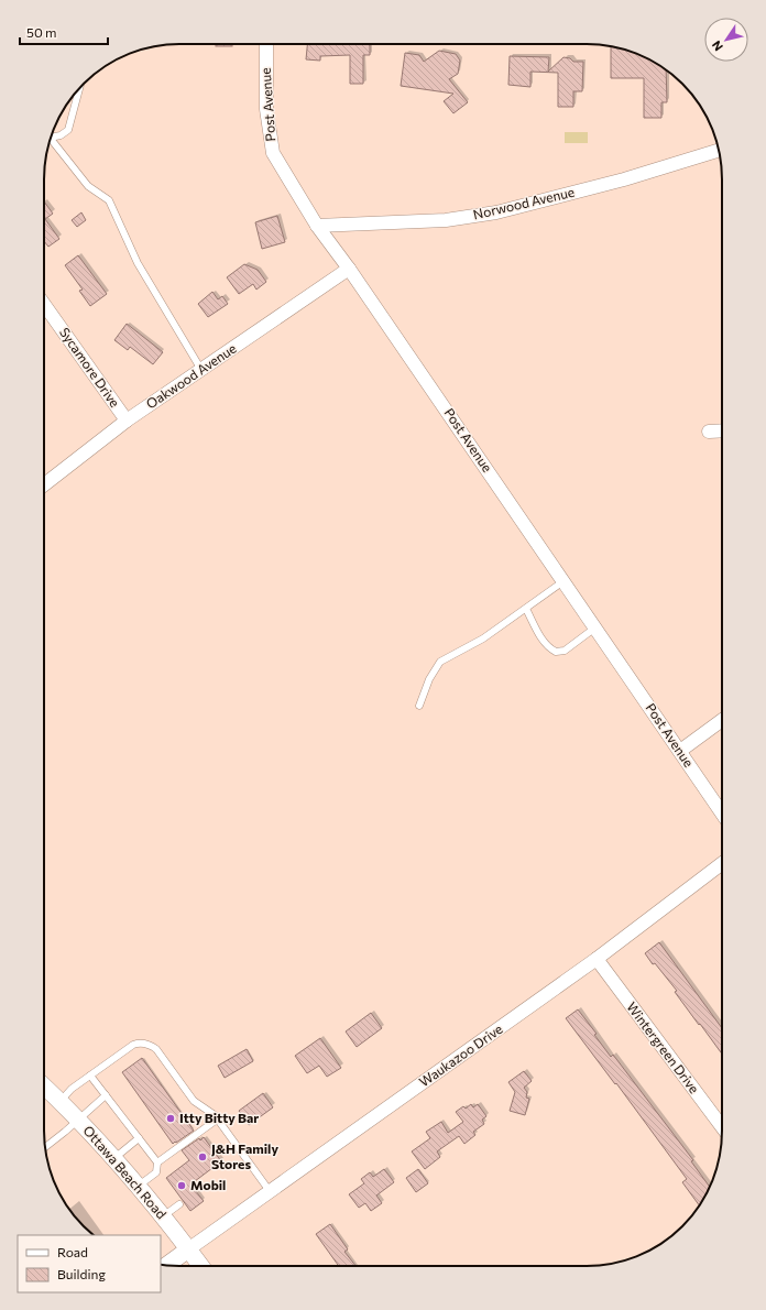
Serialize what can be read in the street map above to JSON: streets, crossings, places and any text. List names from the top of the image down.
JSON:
{
  "streets": {
    "street": [
      "Post Avenue",
      "Norwood Avenue",
      "Sycamore Drive",
      "Oakwood Avenue",
      "Wintergreen Drive",
      "Waukazoo Drive",
      "Ottawa Beach Road"
    ]
  },
  "crossings": [
    ["Post Avenue", "Norwood Avenue"],
    ["Post Avenue", "Oakwood Avenue"],
    ["Sycamore Drive", "Oakwood Avenue"],
    ["Wintergreen Drive", "Waukazoo Drive"],
    ["Waukazoo Drive", "Ottawa Beach Road"]
  ],
  "places": ["Itty Bitty Bar", "J&H Family Stores", "Mobil"],
  "legend": ["Road", "Building"],
  "scale_bar": "50 m",
  "north": "bottom left"
}
